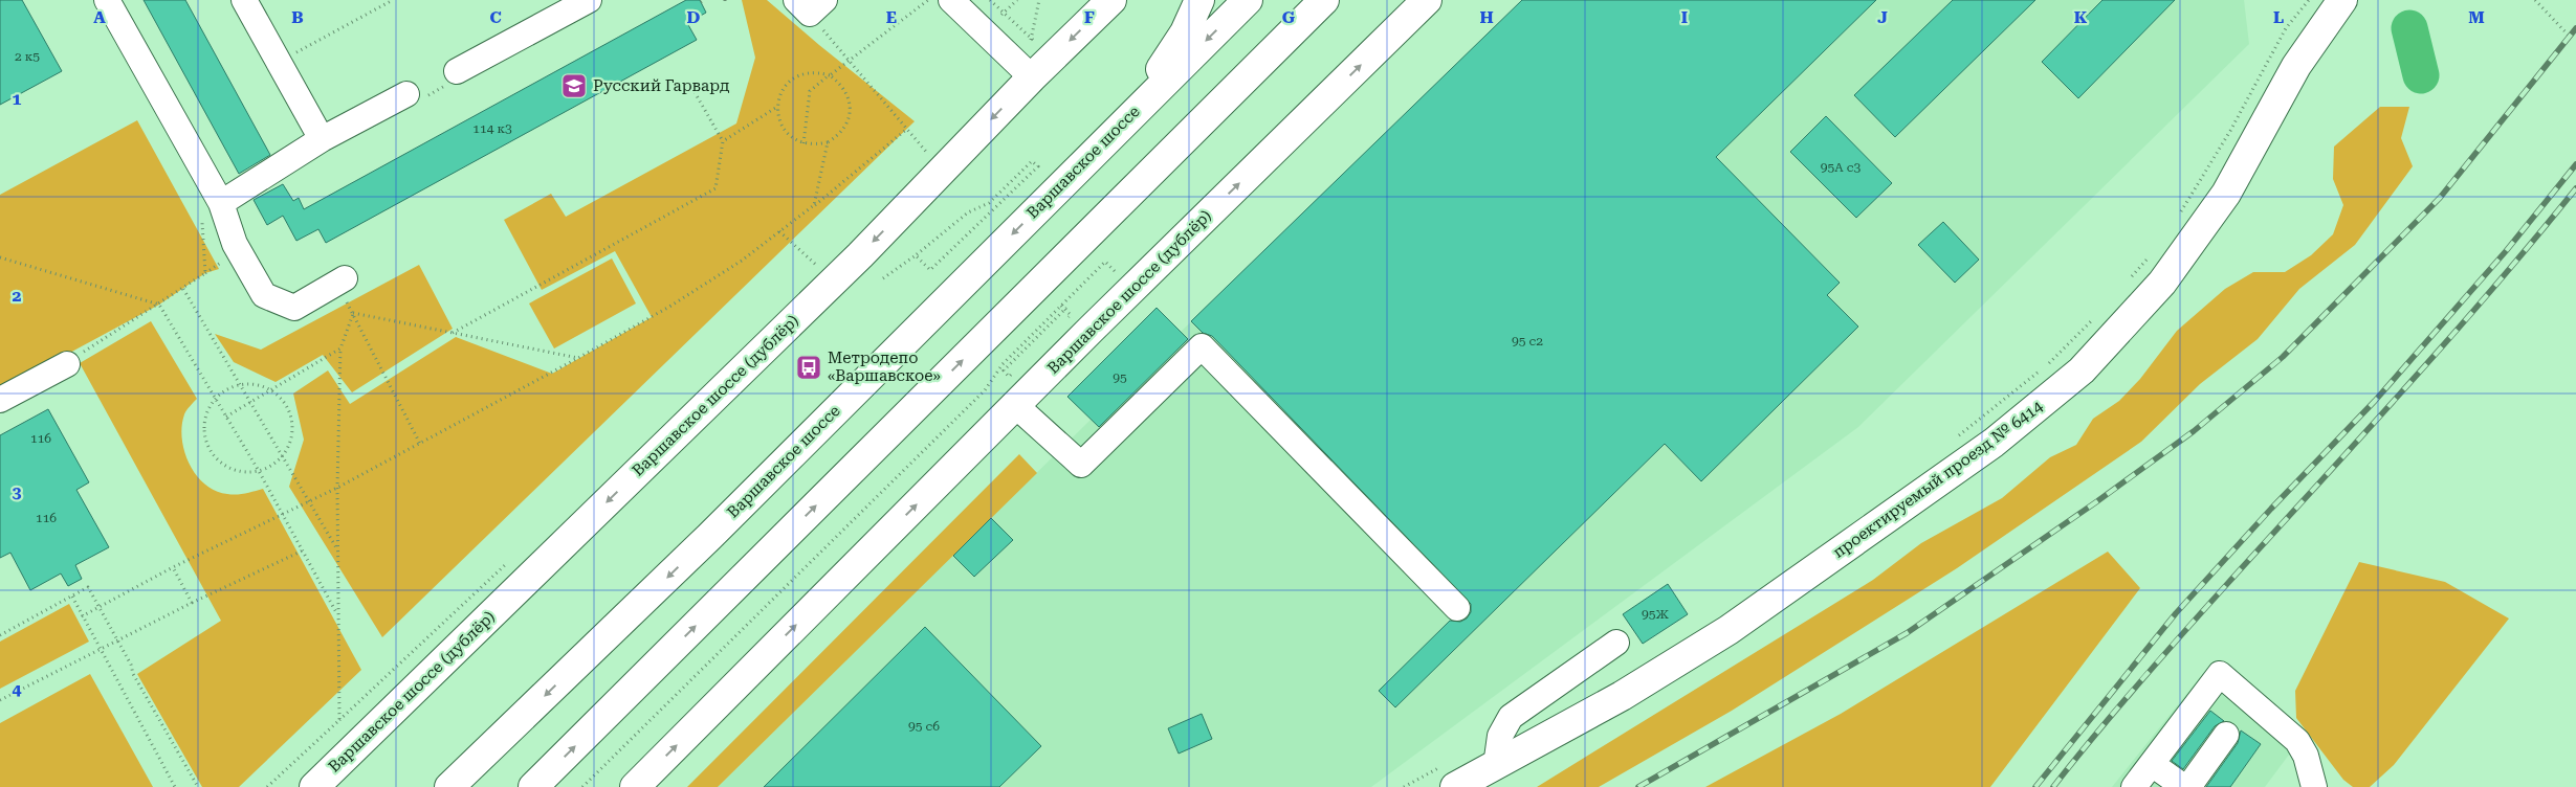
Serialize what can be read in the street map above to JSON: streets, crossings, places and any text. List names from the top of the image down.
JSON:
{
  "streets": {
    "main road": ["Варшавское шоссе", "Варшавское шоссе (дублёр)", "проектируемый проезд № 6414"]
  },
  "places": {
    "school or university": ["Русский Гарвард"],
    "bus stop": ["Метродепо «Варшавское»"]
  },
  "house_numbers": [
    "2 к5",
    "114 к3",
    "95А с3",
    "95 с2",
    "95",
    "116",
    "116",
    "95Ж",
    "95 с6"
  ],
  "grid": {
    "columns": [
      "A",
      "B",
      "C",
      "D",
      "E",
      "F",
      "G",
      "H",
      "I",
      "J",
      "K",
      "L",
      "M"
    ],
    "rows": [
      "1",
      "2",
      "3",
      "4"
    ]
  }
}
